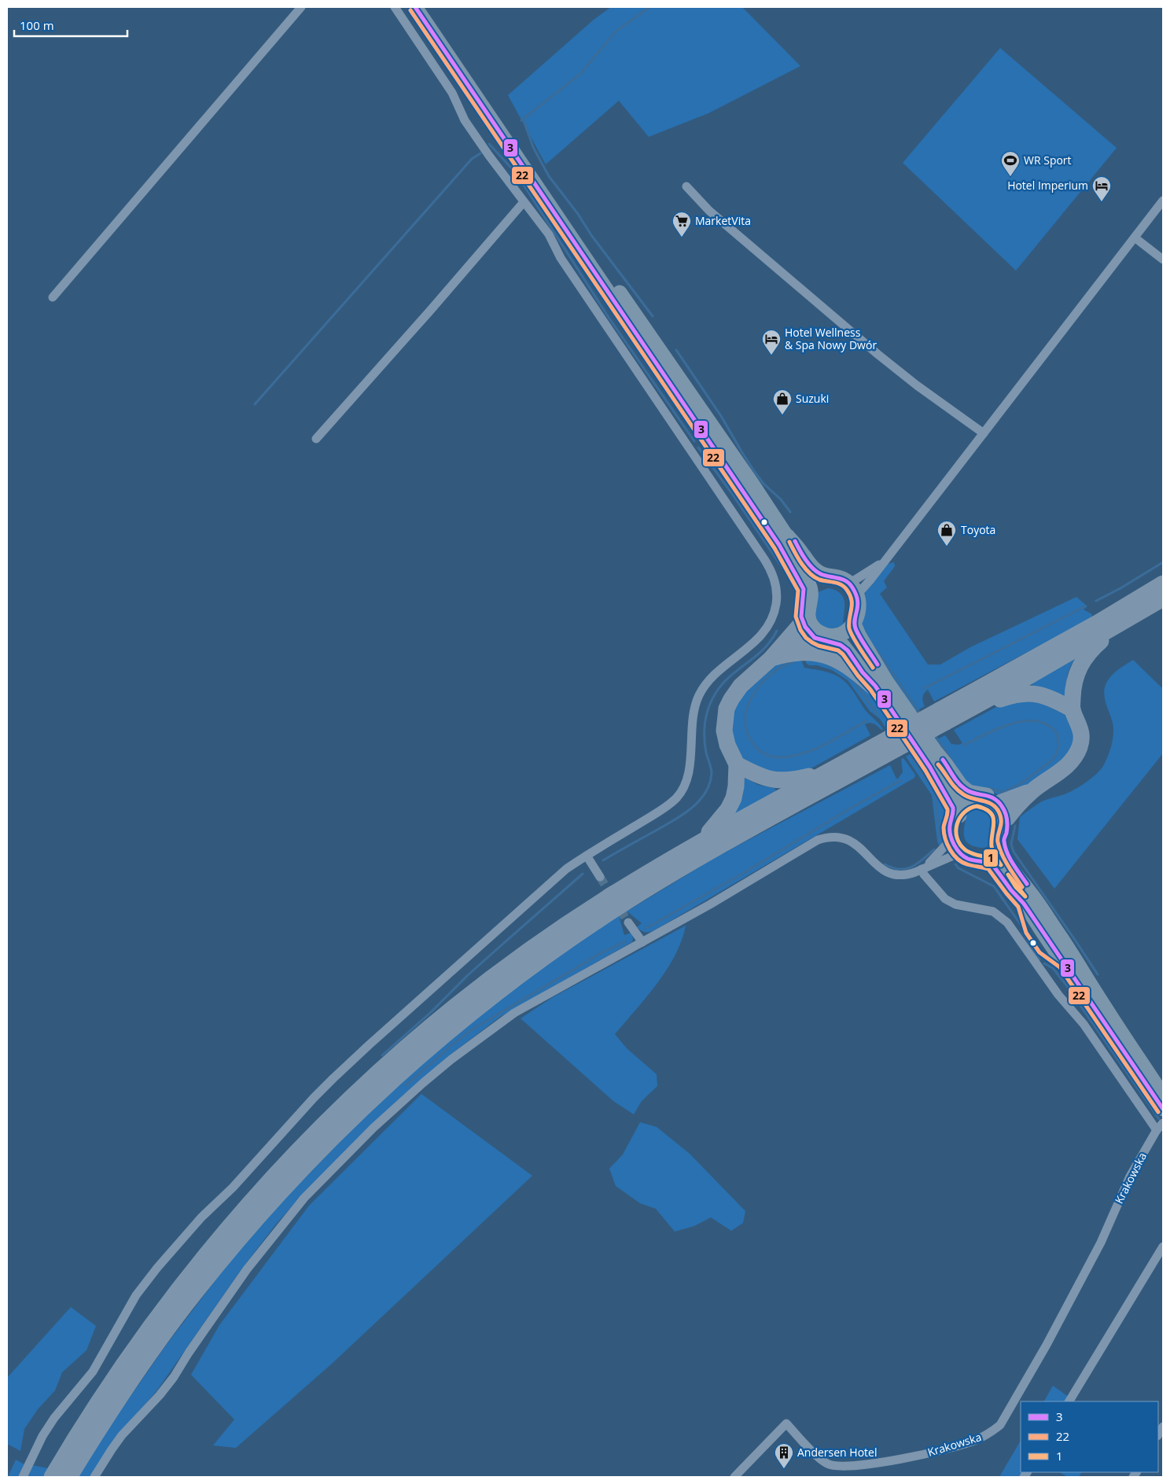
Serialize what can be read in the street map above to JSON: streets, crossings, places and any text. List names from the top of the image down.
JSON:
{
  "streets": {
    "street": ["Krakowska"]
  },
  "places": {
    "sports": ["WR Sport"],
    "hotel": ["Hotel Imperium", "Hotel Wellness & Spa Nowy Dwór"],
    "supermarket": ["MarketVita"],
    "shop": ["Suzuki", "Toyota"],
    "building": ["Andersen Hotel"]
  },
  "lines": ["transit line 3", "transit line 22", "transit line 1"],
  "legend": ["3", "22", "1"],
  "scale_bar": "100 m"
}
